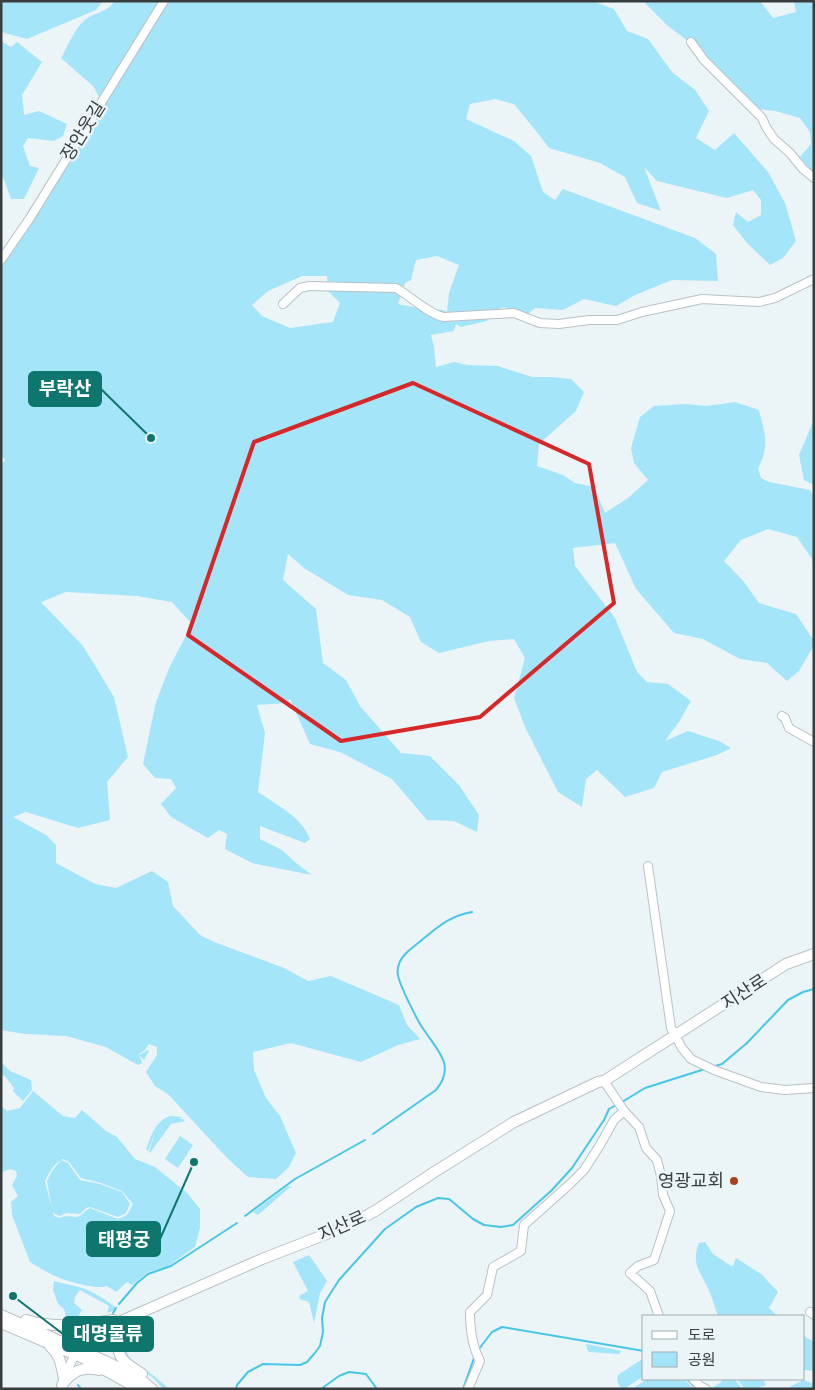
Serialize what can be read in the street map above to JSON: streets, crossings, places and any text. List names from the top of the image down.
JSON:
{
  "streets": {
    "main road": ["지산로"],
    "street": ["장안웃길"]
  },
  "places": [
    "부락산",
    "태평궁",
    "영광교회",
    "대명물류"
  ],
  "legend": ["도로", "공원"]
}
